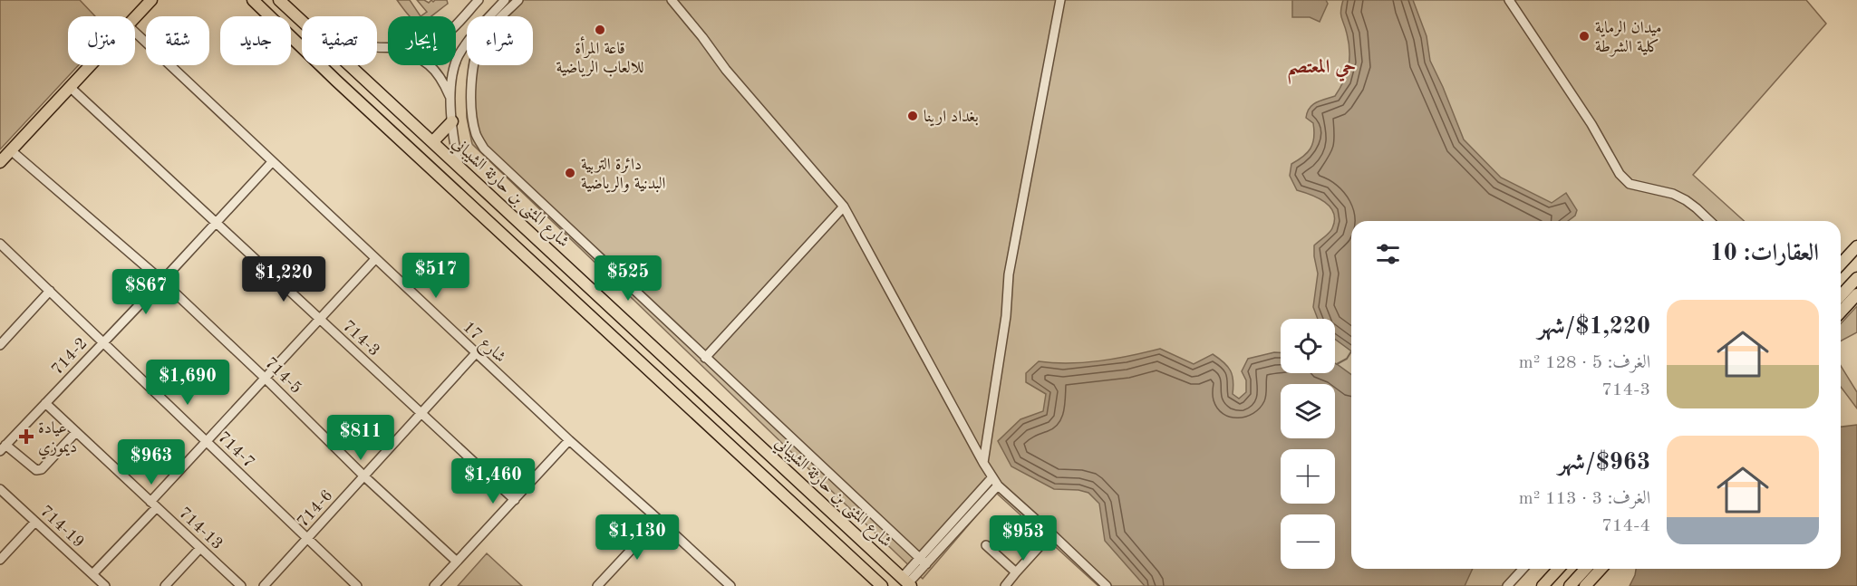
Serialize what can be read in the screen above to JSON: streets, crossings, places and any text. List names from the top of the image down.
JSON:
{
  "streets": {
    "main road": ["شارع المثنى بن حارثة الشيباني"],
    "street": [
      "714-3",
      "شارع 17",
      "714-2",
      "714-5",
      "714-7",
      "714-6",
      "714-19",
      "714-13"
    ]
  },
  "crossings": [
    ["714-3", "714-2"],
    ["714-3", "714-6"],
    ["شارع 17", "714-2"],
    ["شارع 17", "714-6"],
    ["714-2", "714-5"],
    ["714-2", "714-7"],
    ["714-2", "714-13"],
    ["714-5", "714-6"],
    ["714-7", "714-6"]
  ],
  "districts": ["حي المعتصم"],
  "places": {
    "other": [
      "قاعة المرأة للالعاب الرياضية",
      "ميدان الرماية كلية الشرطة",
      "بغداد ارينا",
      "دائرة التربية البدنية والرياضية"
    ],
    "health": ["عيادة ديموزي"]
  },
  "page": {
    "chip": [
      "شراء",
      "إيجار",
      "تصفية",
      "جديد",
      "شقة",
      "منزل"
    ],
    "heading": "العقارات: 10",
    "price": [
      "$517",
      "$525",
      "$1,220",
      "$867",
      "$1,690",
      "$811",
      "$963",
      "$1,460",
      "$1,130",
      "$953"
    ],
    "list": [
      {
        "name": "$1,220/شهر",
        "note": "الغرف: 5 · 128 m² · 714-3"
      },
      {
        "name": "$963/شهر",
        "note": "الغرف: 3 · 113 m² · 714-4"
      }
    ],
    "map_buttons": ["+", "−"]
  }
}
